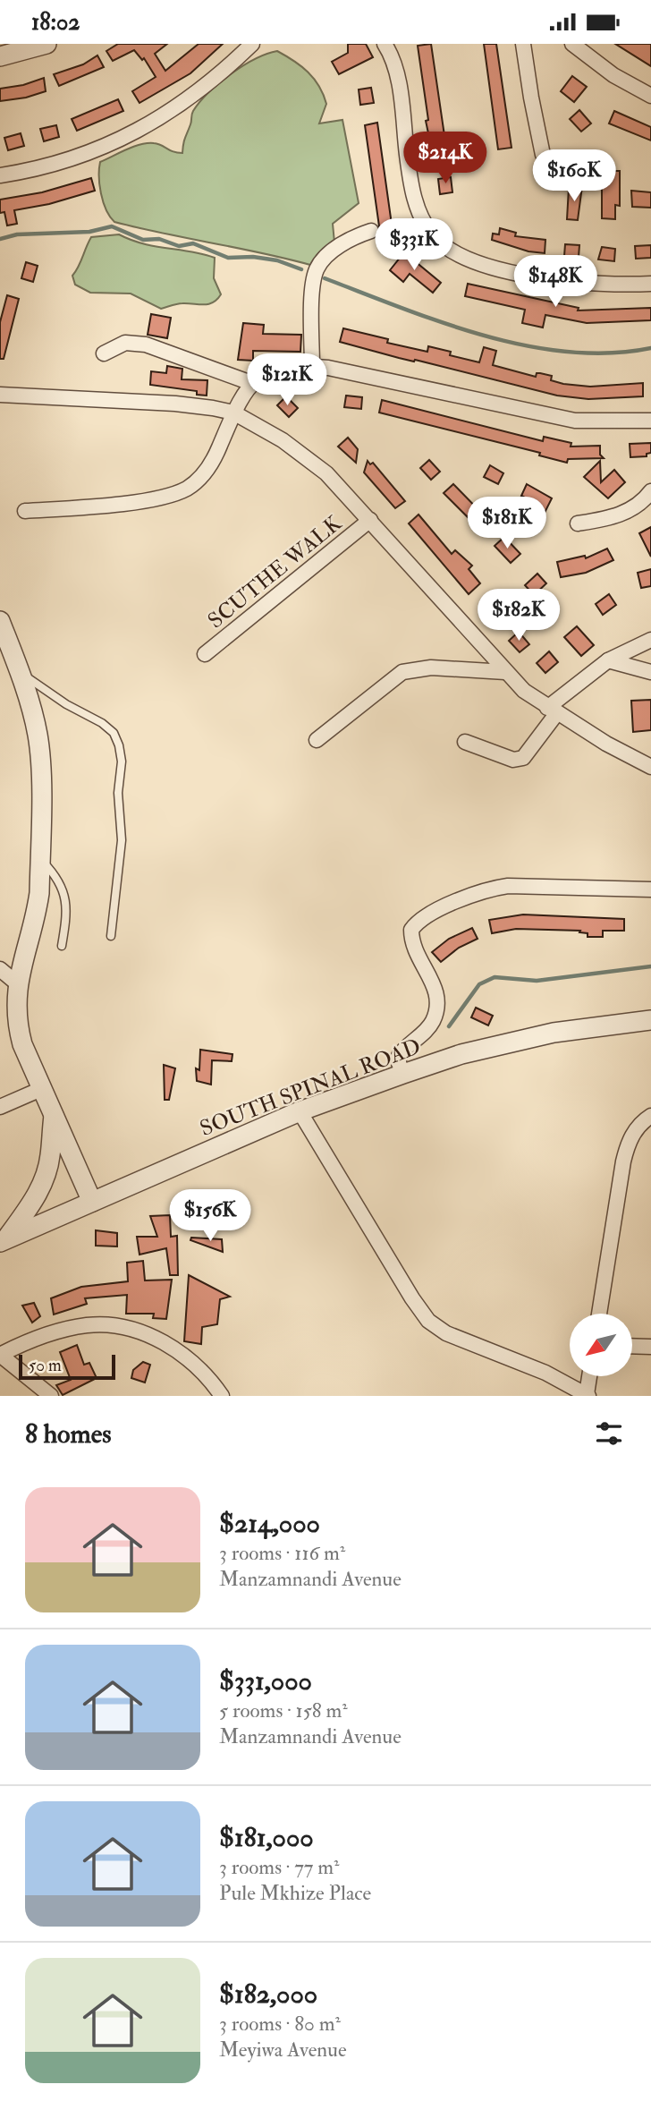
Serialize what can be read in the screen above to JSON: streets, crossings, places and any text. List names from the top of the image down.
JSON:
{
  "streets": {
    "street": ["SCUTHE WALK", "SOUTH SPINAL ROAD"]
  },
  "scale_bar": "50 m",
  "north": "bottom left",
  "page": {
    "status": "18:02",
    "price": [
      "$214K",
      "$160K",
      "$331K",
      "$148K",
      "$121K",
      "$181K",
      "$182K",
      "$156K"
    ],
    "scale": "50 m",
    "heading": "8 homes",
    "list": [
      {
        "name": "$214,000",
        "note": "3 rooms · 116 m² · Manzamnandi Avenue"
      },
      {
        "name": "$331,000",
        "note": "5 rooms · 158 m² · Manzamnandi Avenue"
      },
      {
        "name": "$181,000",
        "note": "3 rooms · 77 m² · Pule Mkhize Place"
      },
      {
        "name": "$182,000",
        "note": "3 rooms · 80 m² · Meyiwa Avenue"
      }
    ]
  }
}
